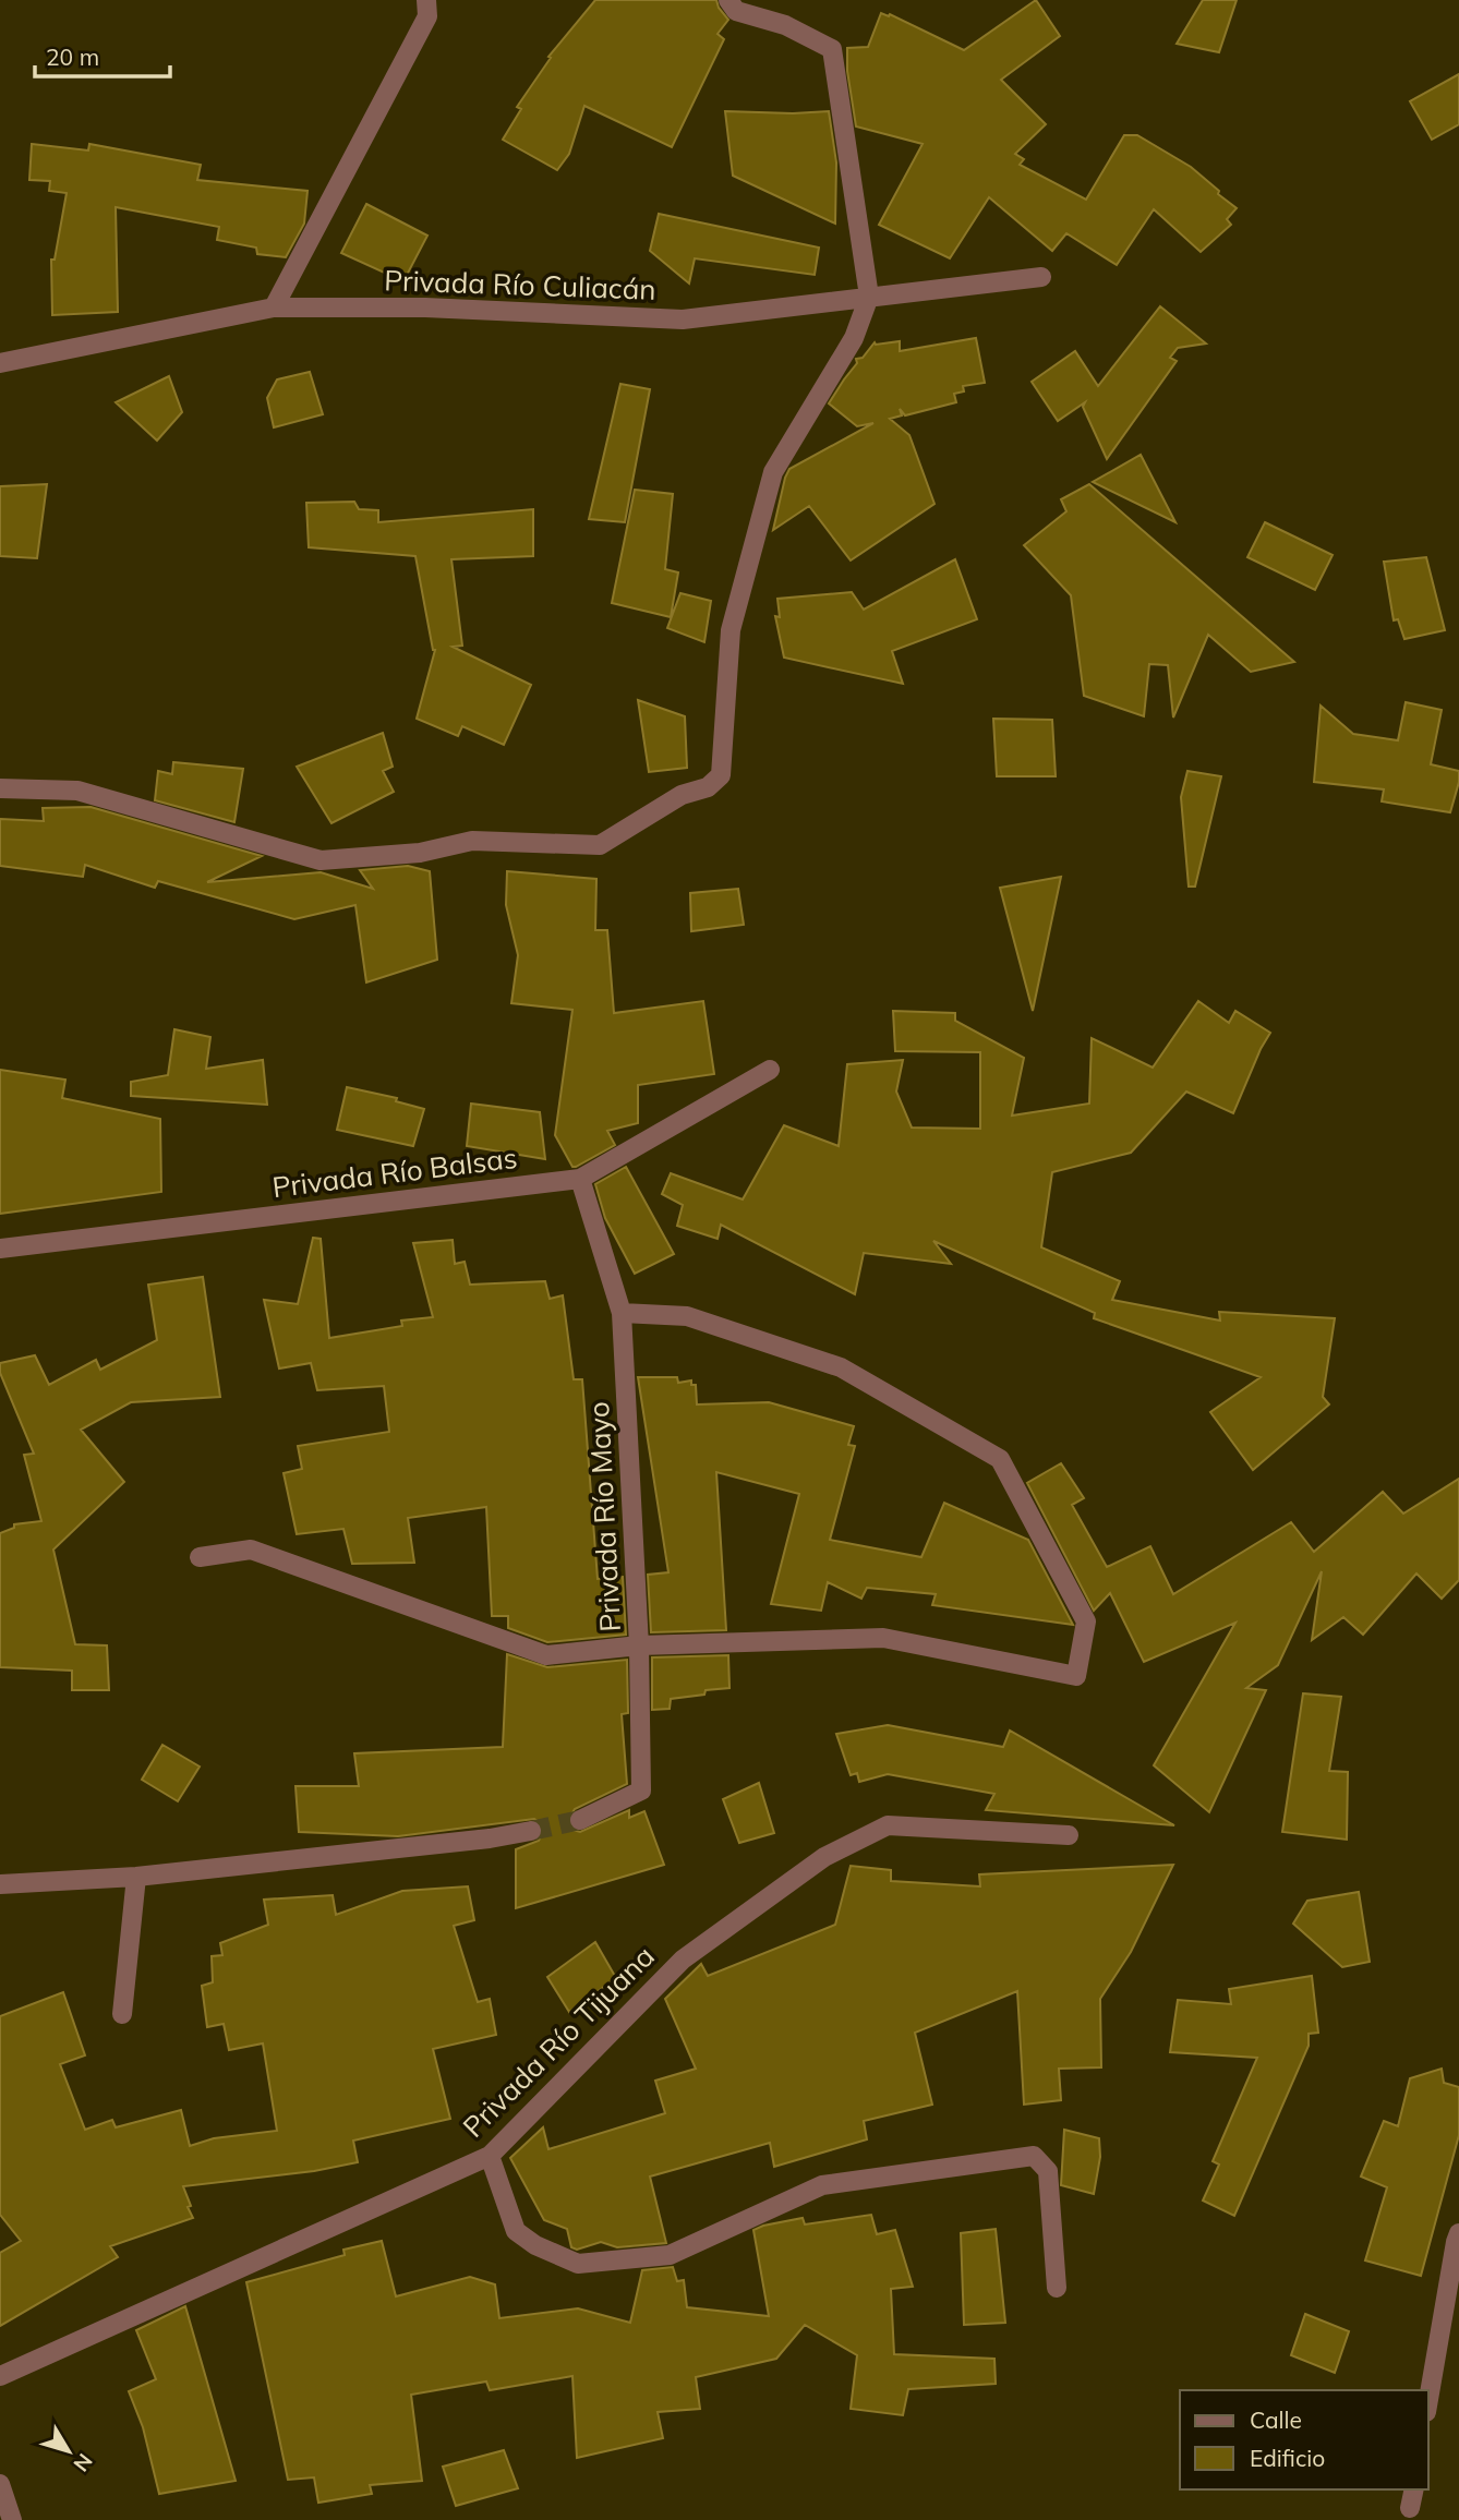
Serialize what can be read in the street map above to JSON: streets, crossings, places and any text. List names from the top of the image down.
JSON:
{
  "streets": {
    "street": [
      "Privada Río Culiacán",
      "Privada Río Balsas",
      "Privada Río Mayo",
      "Privada Río Tijuana"
    ]
  },
  "crossings": [
    ["Privada Río Balsas", "Privada Río Mayo"]
  ],
  "legend": ["Calle", "Edificio"],
  "scale_bar": "20 m",
  "north": "bottom right"
}
